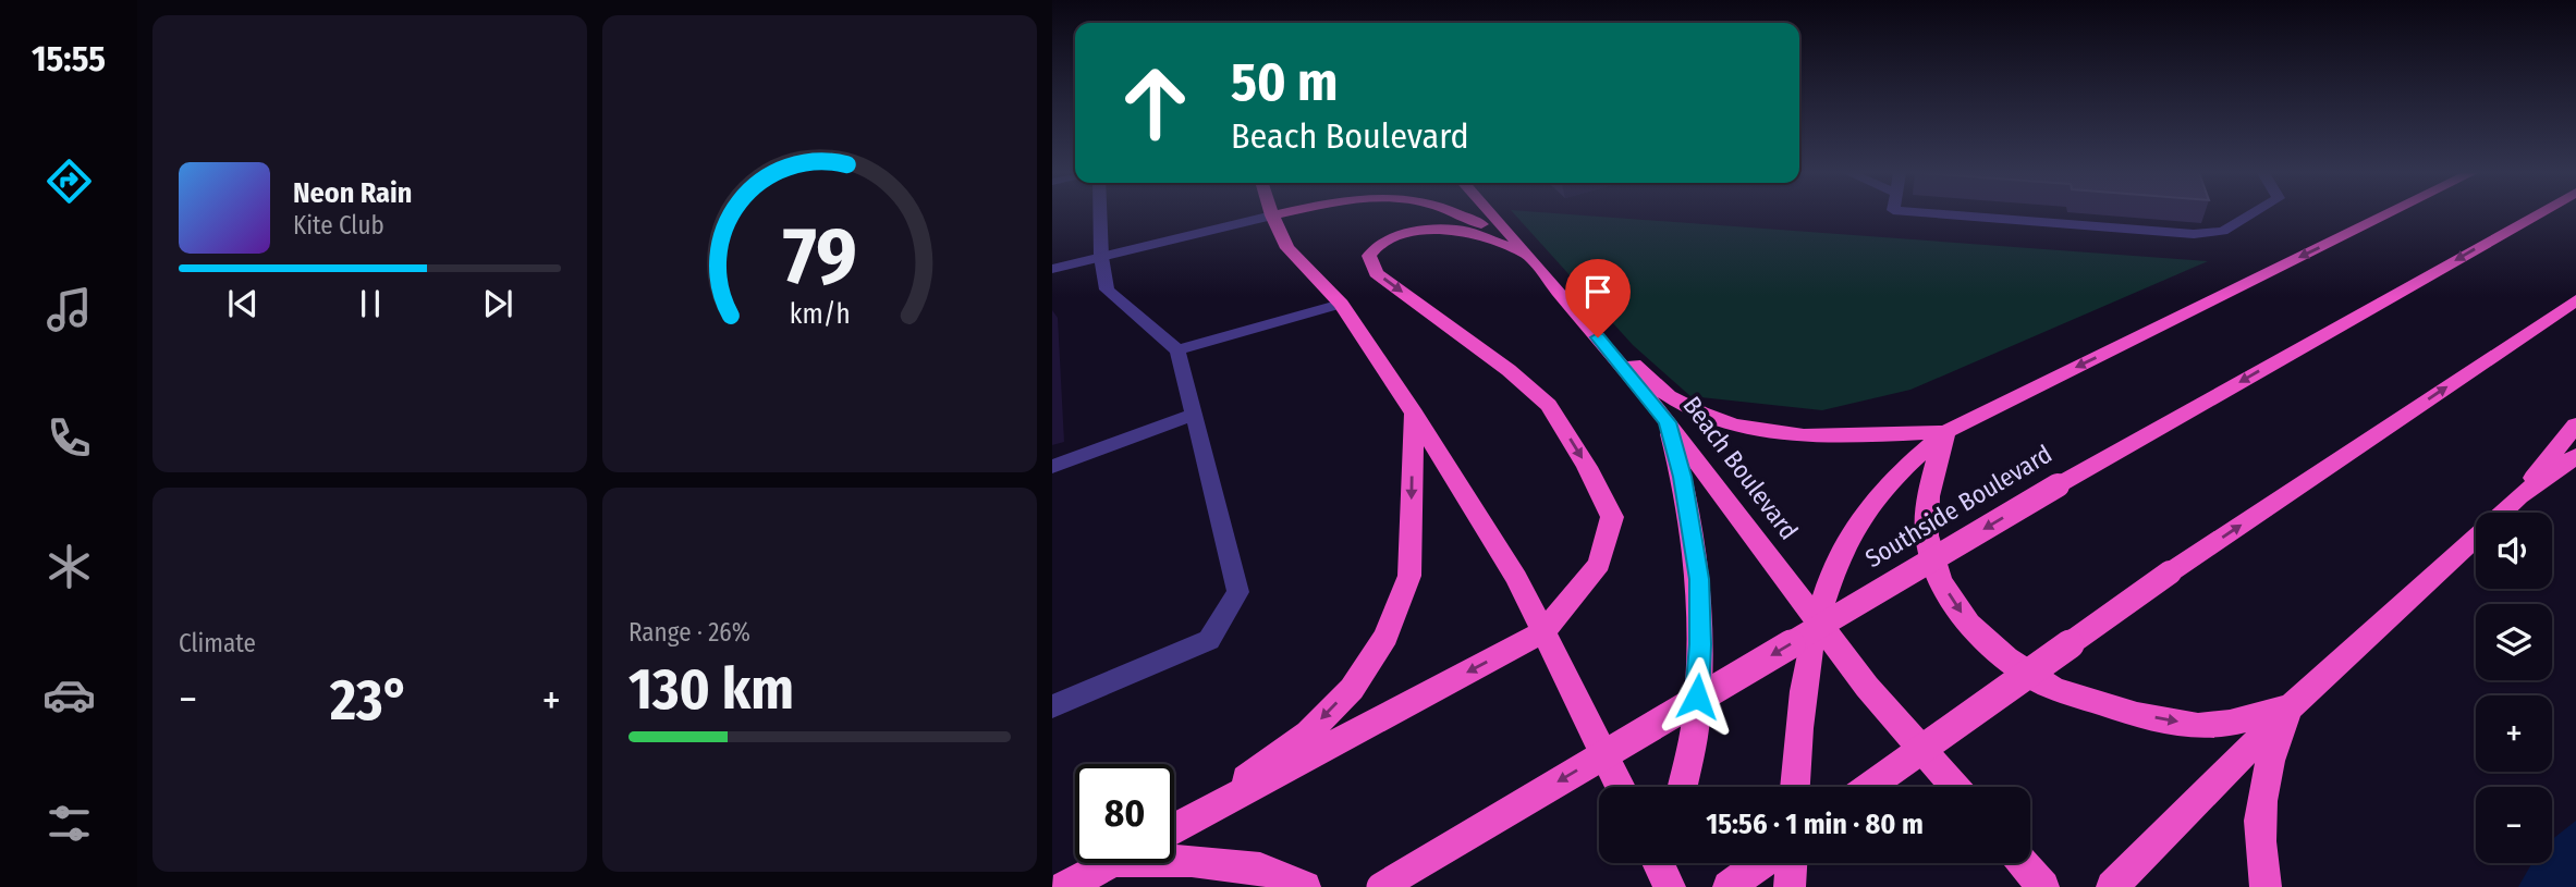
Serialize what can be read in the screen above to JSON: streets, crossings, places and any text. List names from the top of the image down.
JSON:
{
  "streets": {
    "highway": ["Beach Boulevard", "Southside Boulevard"]
  },
  "page": {
    "tabs": "15:55",
    "turn": ["50 m", "Beach Boulevard"],
    "song": ["Neon Rain", "Kite Club"],
    "tile": [
      "Climate",
      ["Range · 26%", "130 km"]
    ],
    "map_buttons": ["+", "−"],
    "heat": ["−", "23°", "+"],
    "limit": "80",
    "trip": "15:56 · 1 min · 80 m",
    "gauge": ["79", "km/h"]
  }
}
